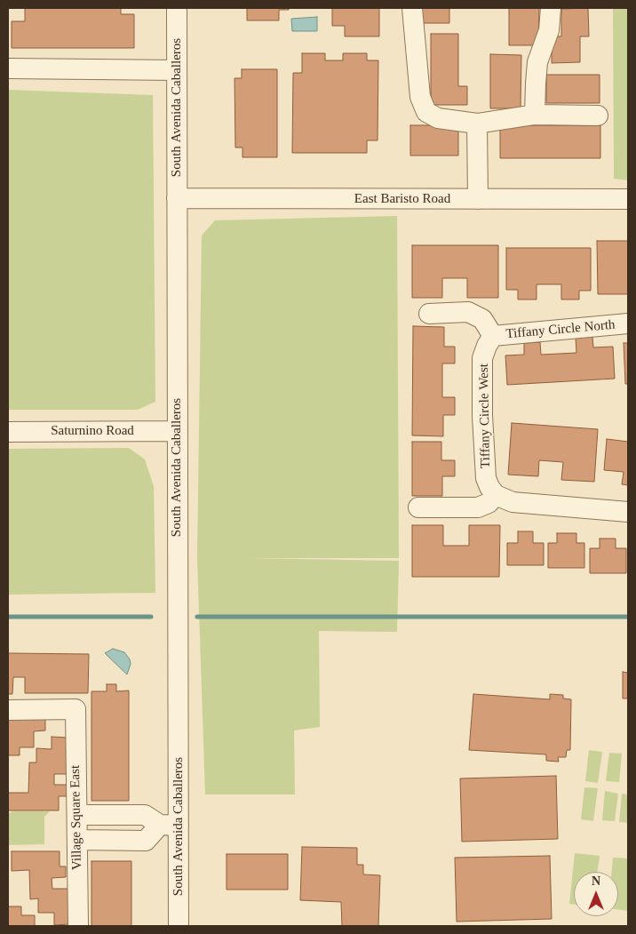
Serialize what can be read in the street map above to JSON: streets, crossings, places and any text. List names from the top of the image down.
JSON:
{
  "streets": {
    "street": [
      "South Avenida Caballeros",
      "East Baristo Road",
      "Tiffany Circle North",
      "Tiffany Circle West",
      "Saturnino Road",
      "Village Square East"
    ]
  },
  "crossings": [
    ["South Avenida Caballeros", "East Baristo Road"],
    ["South Avenida Caballeros", "Saturnino Road"],
    ["Tiffany Circle North", "Tiffany Circle West"]
  ],
  "north": "top"
}
